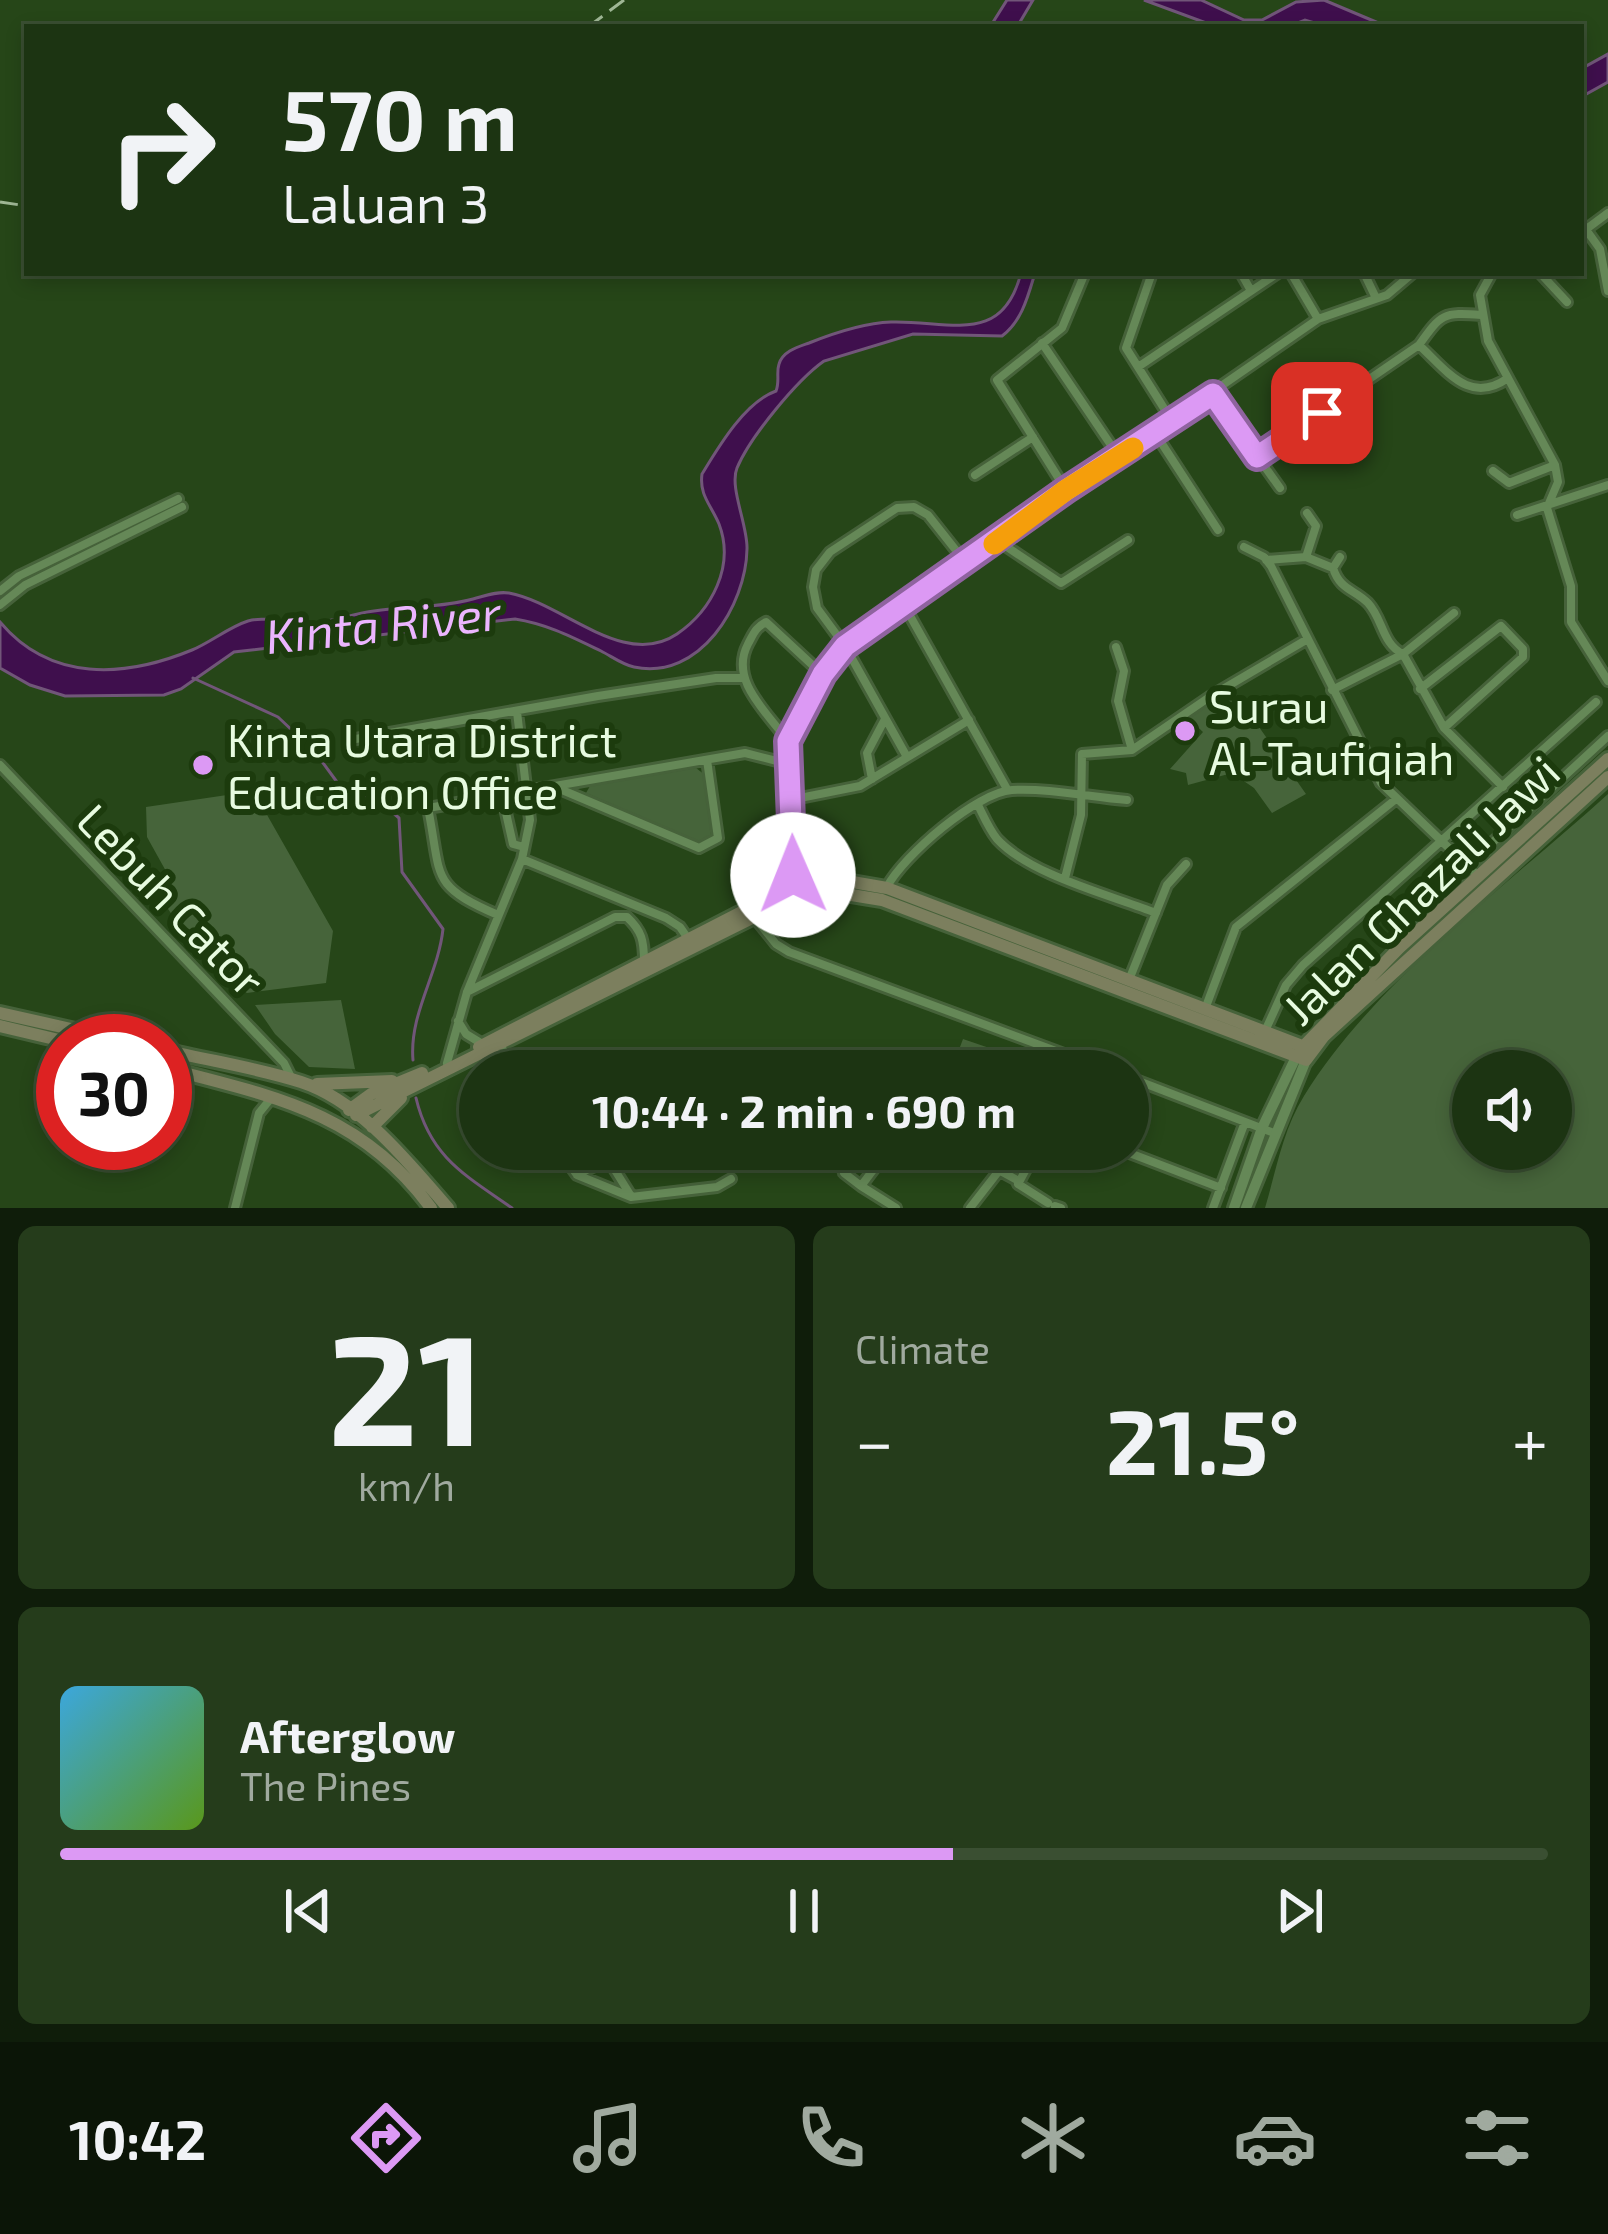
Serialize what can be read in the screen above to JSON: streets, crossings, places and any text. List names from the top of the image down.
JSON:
{
  "streets": {
    "main road": ["Jalan Ghazali Jawi"],
    "street": ["Lebuh Cator"]
  },
  "water": ["Kinta River"],
  "places": ["Surau Al-Taufiqiah", "Kinta Utara District Education Office"],
  "page": {
    "turn": ["570 m", "Laluan 3"],
    "limit": "30",
    "trip": "10:44 · 2 min · 690 m",
    "tile": [
      ["21", "km/h"],
      "Climate"
    ],
    "heat": ["−", "21.5°", "+"],
    "song": ["Afterglow", "The Pines"],
    "tabs": "10:42"
  }
}
